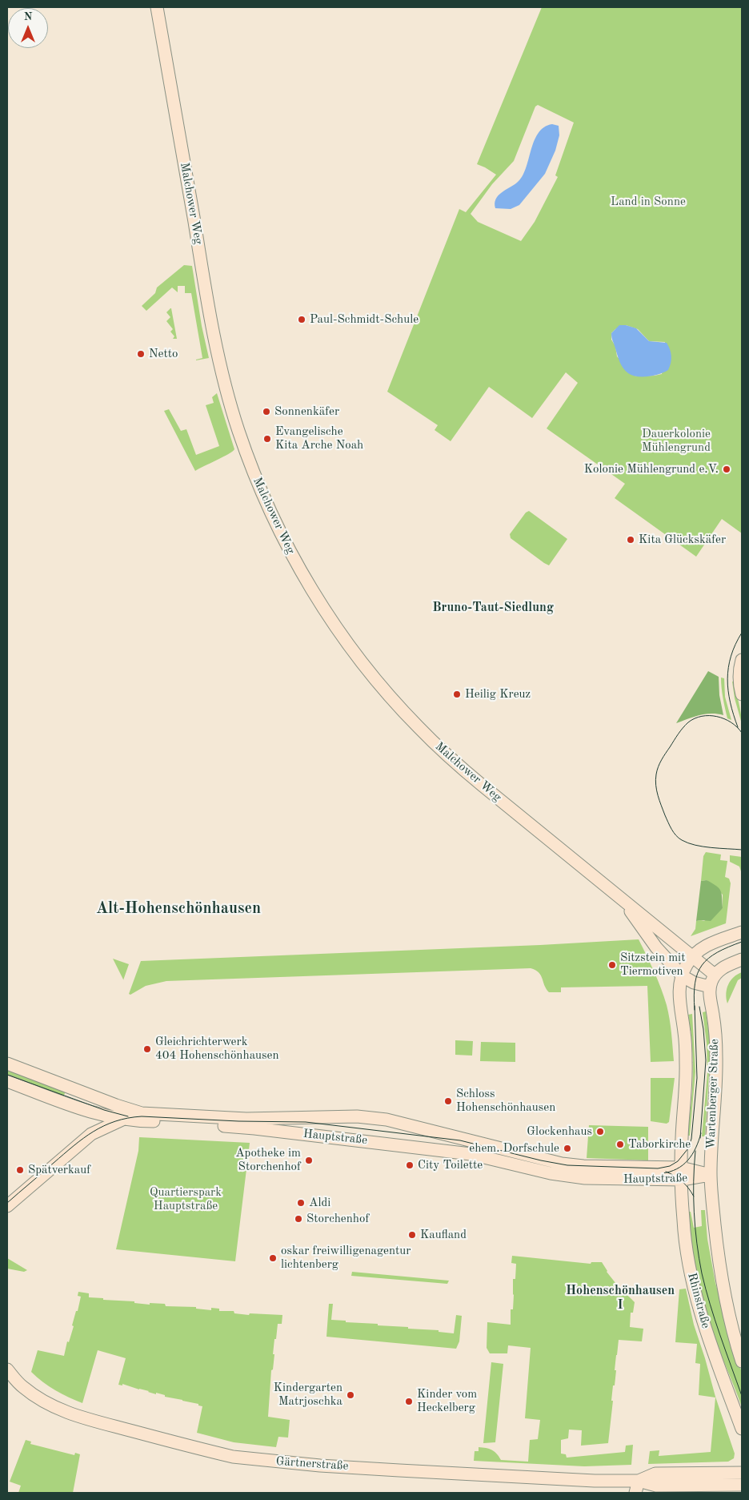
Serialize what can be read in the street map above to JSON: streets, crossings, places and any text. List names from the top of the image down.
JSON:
{
  "streets": {
    "main road": [
      "Malchower Weg",
      "Wartenberger Straße",
      "Hauptstraße",
      "Rhinstraße",
      "Gärtnerstraße"
    ]
  },
  "crossings": [
    ["Malchower Weg", "Wartenberger Straße"],
    ["Wartenberger Straße", "Hauptstraße"],
    ["Hauptstraße", "Rhinstraße"]
  ],
  "districts": ["Bruno-Taut-Siedlung", "Alt-Hohenschönhausen", "Hohenschönhausen I"],
  "parks": ["Land in Sonne", "Dauerkolonie Mühlengrund", "Quartierspark Hauptstraße"],
  "places": [
    "Paul-Schmidt-Schule",
    "Netto",
    "Sonnenkäfer",
    "Evangelische Kita Arche Noah",
    "Kolonie Mühlengrund e.V.",
    "Kita Glückskäfer",
    "Heilig Kreuz",
    "Sitzstein mit Tiermotiven",
    "Gleichrichterwerk 404 Hohenschönhausen",
    "Schloss Hohenschönhausen",
    "Glockenhaus",
    "Taborkirche",
    "ehem. Dorfschule",
    "Apotheke im Storchenhof",
    "City Toilette",
    "Spätverkauf",
    "Aldi",
    "Storchenhof",
    "Kaufland",
    "oskar freiwilligenagentur lichtenberg",
    "Kindergarten Matrjoschka",
    "Kinder vom Heckelberg"
  ],
  "north": "top"
}
